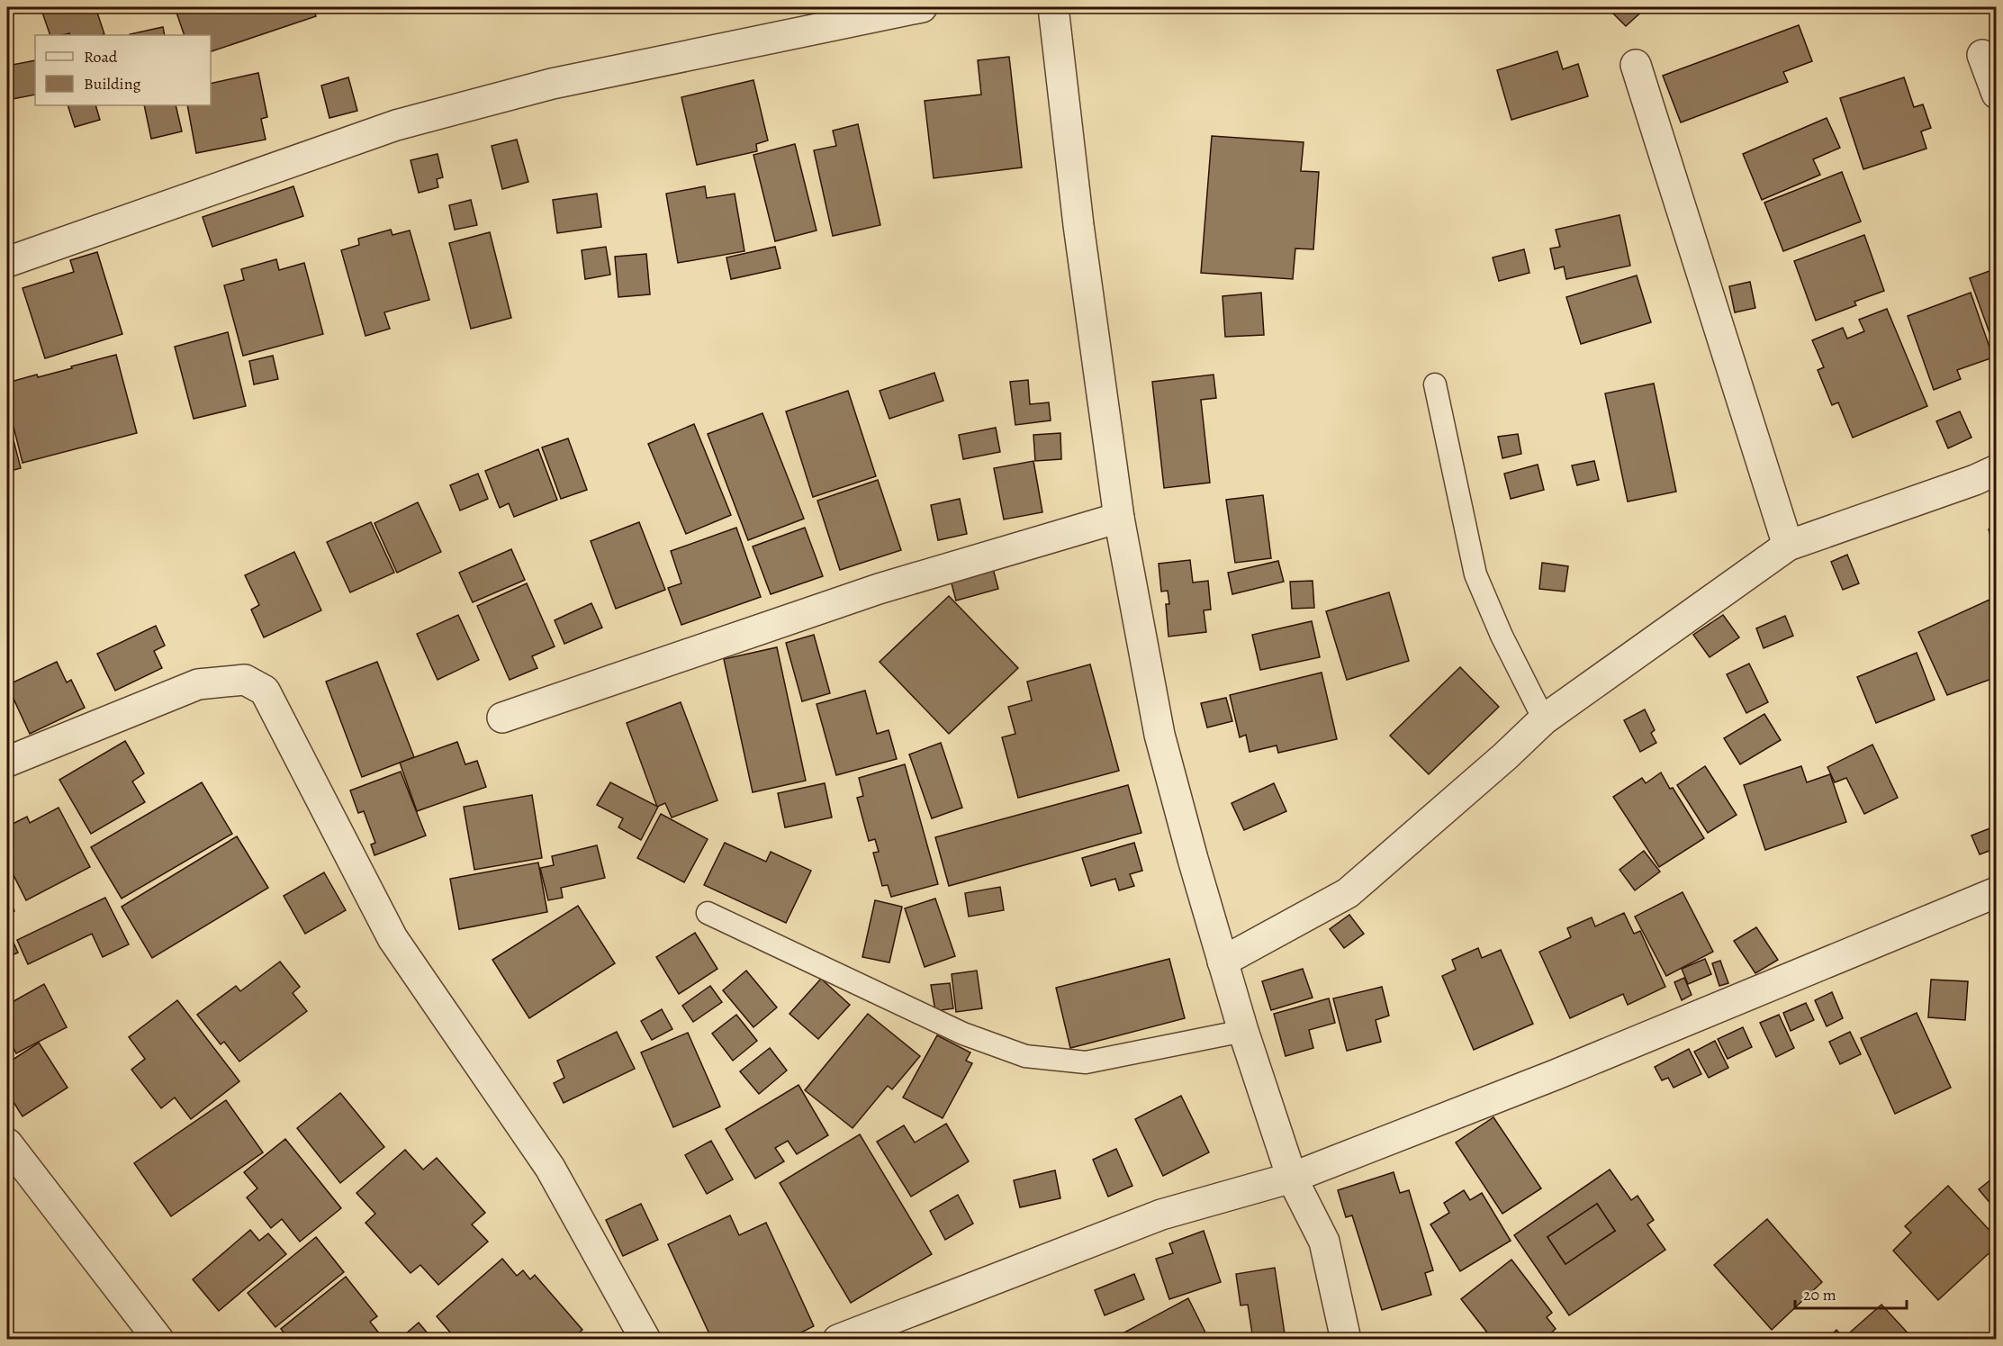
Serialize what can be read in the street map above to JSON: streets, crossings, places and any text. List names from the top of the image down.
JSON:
{
  "legend": ["Road", "Building"],
  "scale_bar": "20 m"
}
